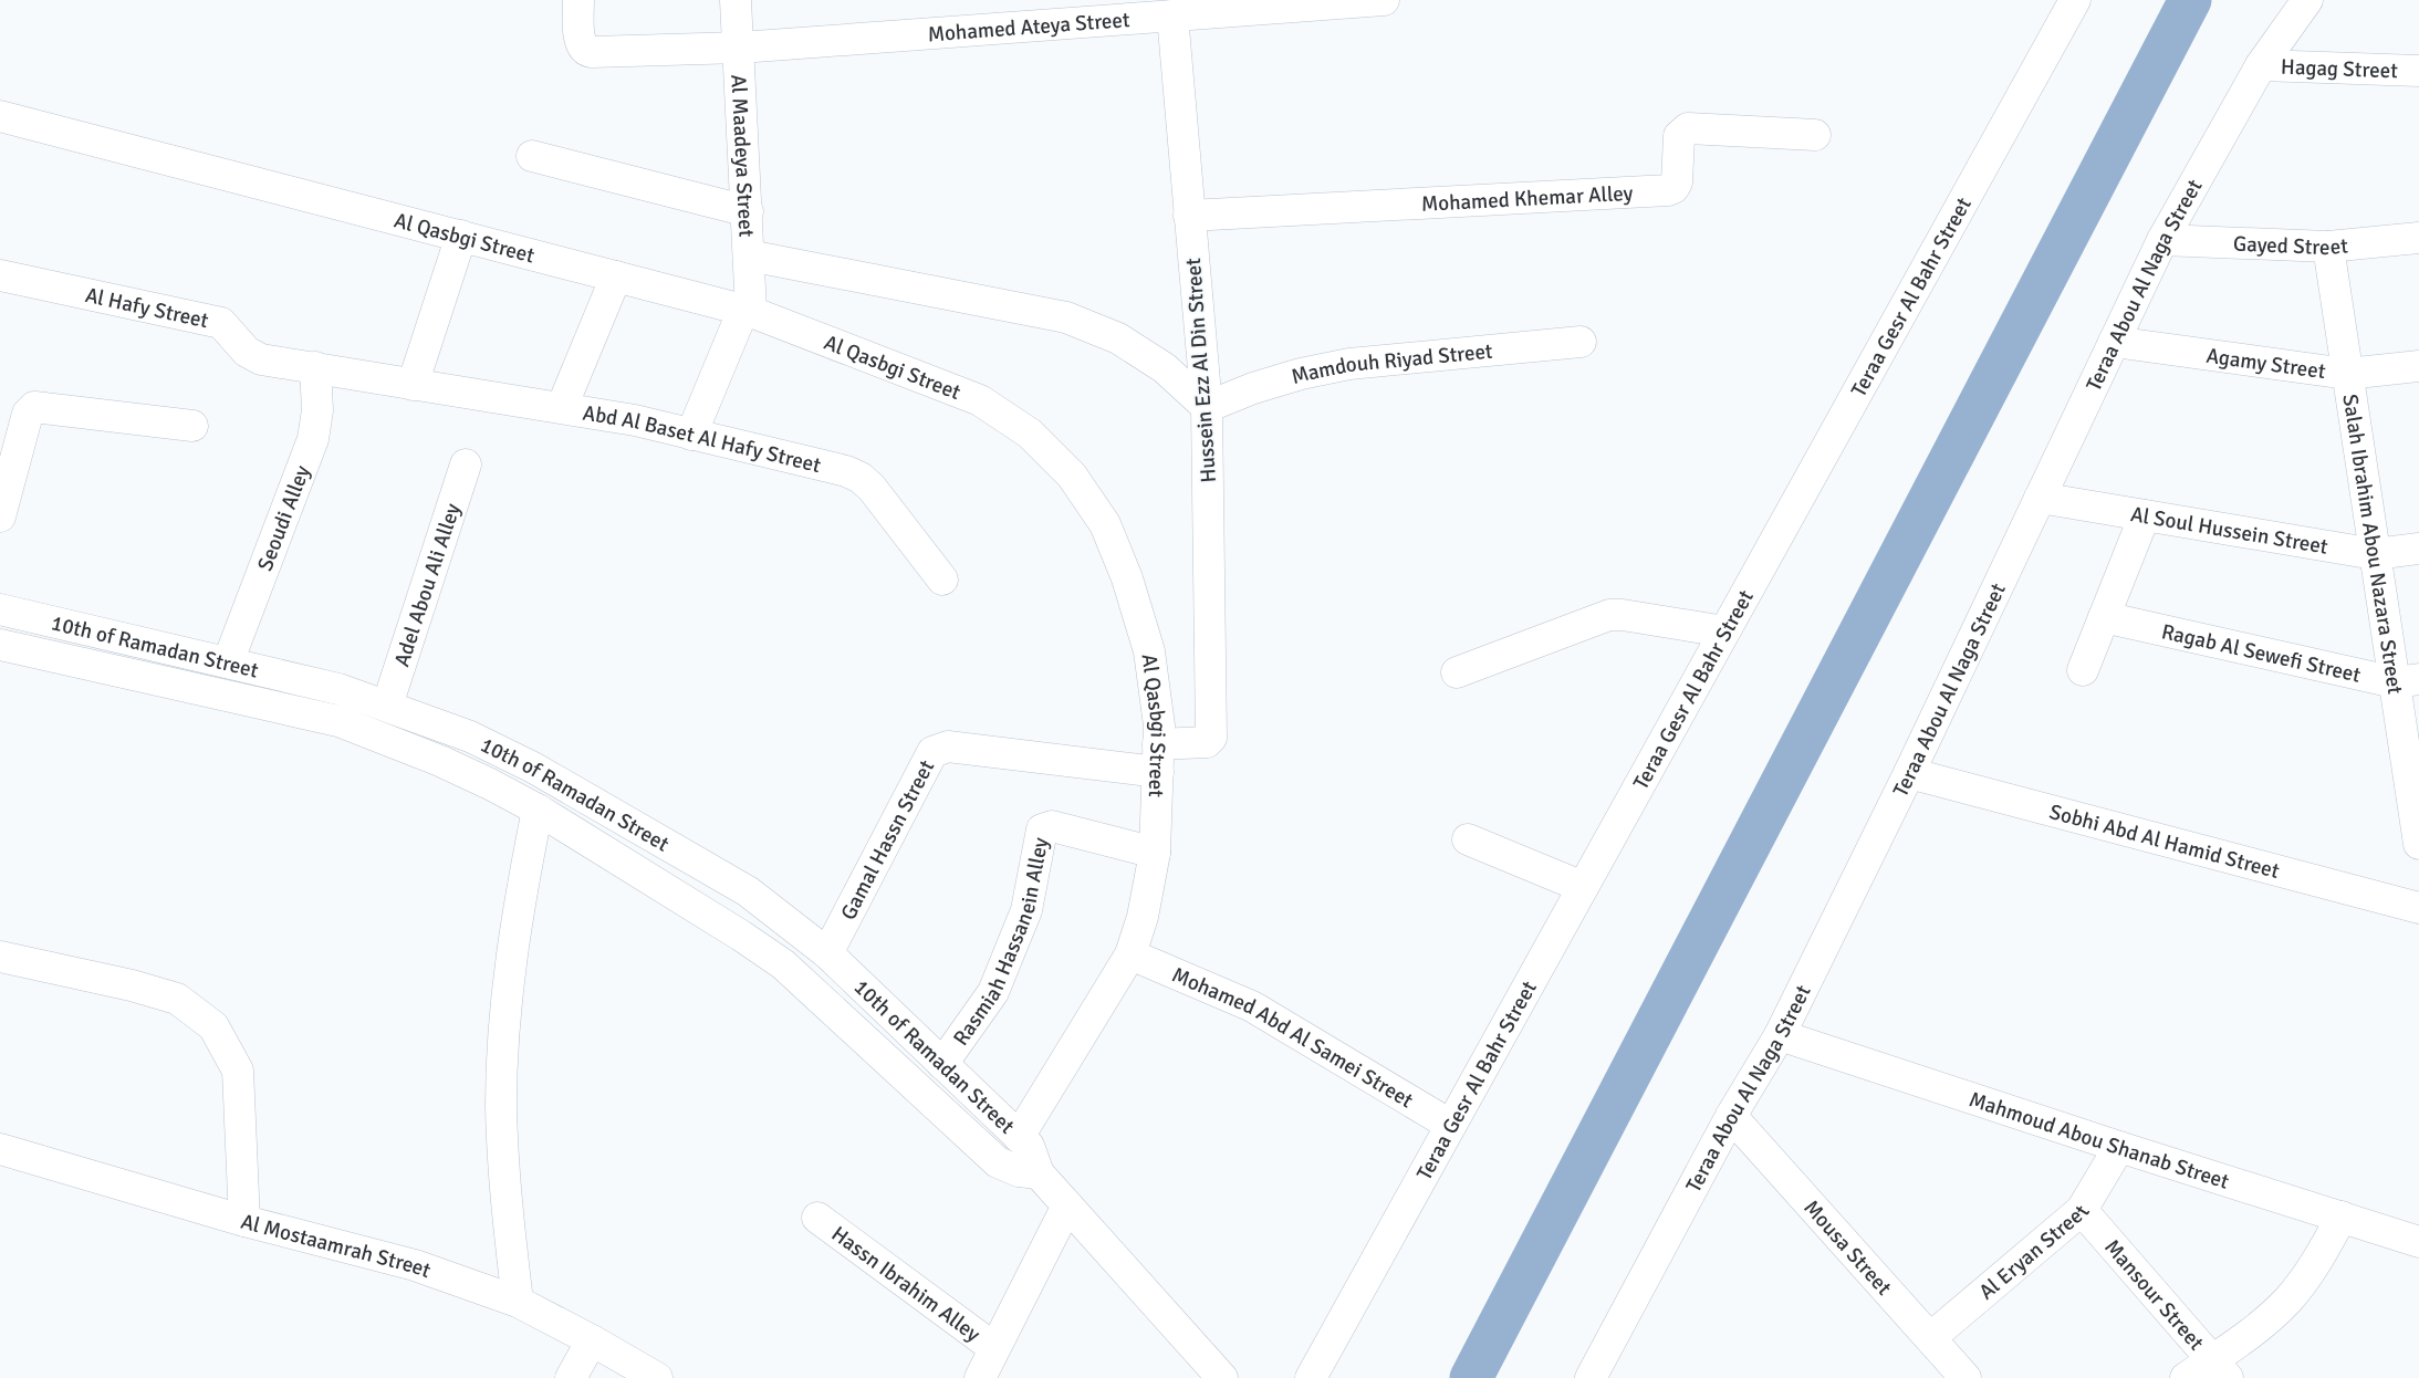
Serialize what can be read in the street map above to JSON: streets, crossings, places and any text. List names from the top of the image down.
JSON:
{
  "streets": {
    "street": [
      "Mohamed Ateya Street",
      "Hagag Street",
      "Al Maadeya Street",
      "Mohamed Khemar Alley",
      "Al Qasbgi Street",
      "Gayed Street",
      "Teraa Abou Al Naga Street",
      "Teraa Gesr Al Bahr Street",
      "Al Hafy Street",
      "Agamy Street",
      "Mamdouh Riyad Street",
      "Hussein Ezz Al Din Street",
      "Abd Al Baset Al Hafy Street",
      "Seoudi Alley",
      "Al Soul Hussein Street",
      "Salah Ibrahim Abou Nazara Street",
      "Adel Abou Ali Alley",
      "10th of Ramadan Street",
      "Ragab Al Sewefi Street",
      "Gamal Hassn Street",
      "Sobhi Abd Al Hamid Street",
      "Rasmiah Hassanein Alley",
      "Mohamed Abd Al Samei Street",
      "Mahmoud Abou Shanab Street",
      "Al Mostaamrah Street",
      "Mousa Street",
      "Al Eryan Street",
      "Hassn Ibrahim Alley",
      "Mansour Street"
    ]
  },
  "crossings": [
    ["Mohamed Ateya Street", "Al Maadeya Street"],
    ["Mohamed Ateya Street", "Hussein Ezz Al Din Street"],
    ["Hagag Street", "Teraa Abou Al Naga Street"],
    ["Al Maadeya Street", "Al Qasbgi Street"],
    ["Mohamed Khemar Alley", "Hussein Ezz Al Din Street"],
    ["Al Qasbgi Street", "Hussein Ezz Al Din Street"],
    ["Al Qasbgi Street", "10th of Ramadan Street"],
    ["Al Qasbgi Street", "Gamal Hassn Street"],
    ["Al Qasbgi Street", "Rasmiah Hassanein Alley"],
    ["Al Qasbgi Street", "Mohamed Abd Al Samei Street"],
    ["Gayed Street", "Teraa Abou Al Naga Street"],
    ["Gayed Street", "Salah Ibrahim Abou Nazara Street"],
    ["Teraa Abou Al Naga Street", "Agamy Street"],
    ["Teraa Abou Al Naga Street", "Al Soul Hussein Street"],
    ["Teraa Abou Al Naga Street", "Sobhi Abd Al Hamid Street"],
    ["Teraa Abou Al Naga Street", "Mahmoud Abou Shanab Street"],
    ["Teraa Abou Al Naga Street", "Mousa Street"],
    ["Teraa Gesr Al Bahr Street", "Mohamed Abd Al Samei Street"],
    ["Al Hafy Street", "Abd Al Baset Al Hafy Street"],
    ["Al Hafy Street", "Seoudi Alley"],
    ["Agamy Street", "Salah Ibrahim Abou Nazara Street"],
    ["Mamdouh Riyad Street", "Hussein Ezz Al Din Street"],
    ["Hussein Ezz Al Din Street", "Gamal Hassn Street"],
    ["Seoudi Alley", "10th of Ramadan Street"],
    ["Al Soul Hussein Street", "Salah Ibrahim Abou Nazara Street"],
    ["Salah Ibrahim Abou Nazara Street", "Ragab Al Sewefi Street"],
    ["Adel Abou Ali Alley", "10th of Ramadan Street"],
    ["10th of Ramadan Street", "Gamal Hassn Street"],
    ["10th of Ramadan Street", "Rasmiah Hassanein Alley"],
    ["Mahmoud Abou Shanab Street", "Al Eryan Street"],
    ["Mousa Street", "Al Eryan Street"],
    ["Al Eryan Street", "Mansour Street"]
  ]
}
